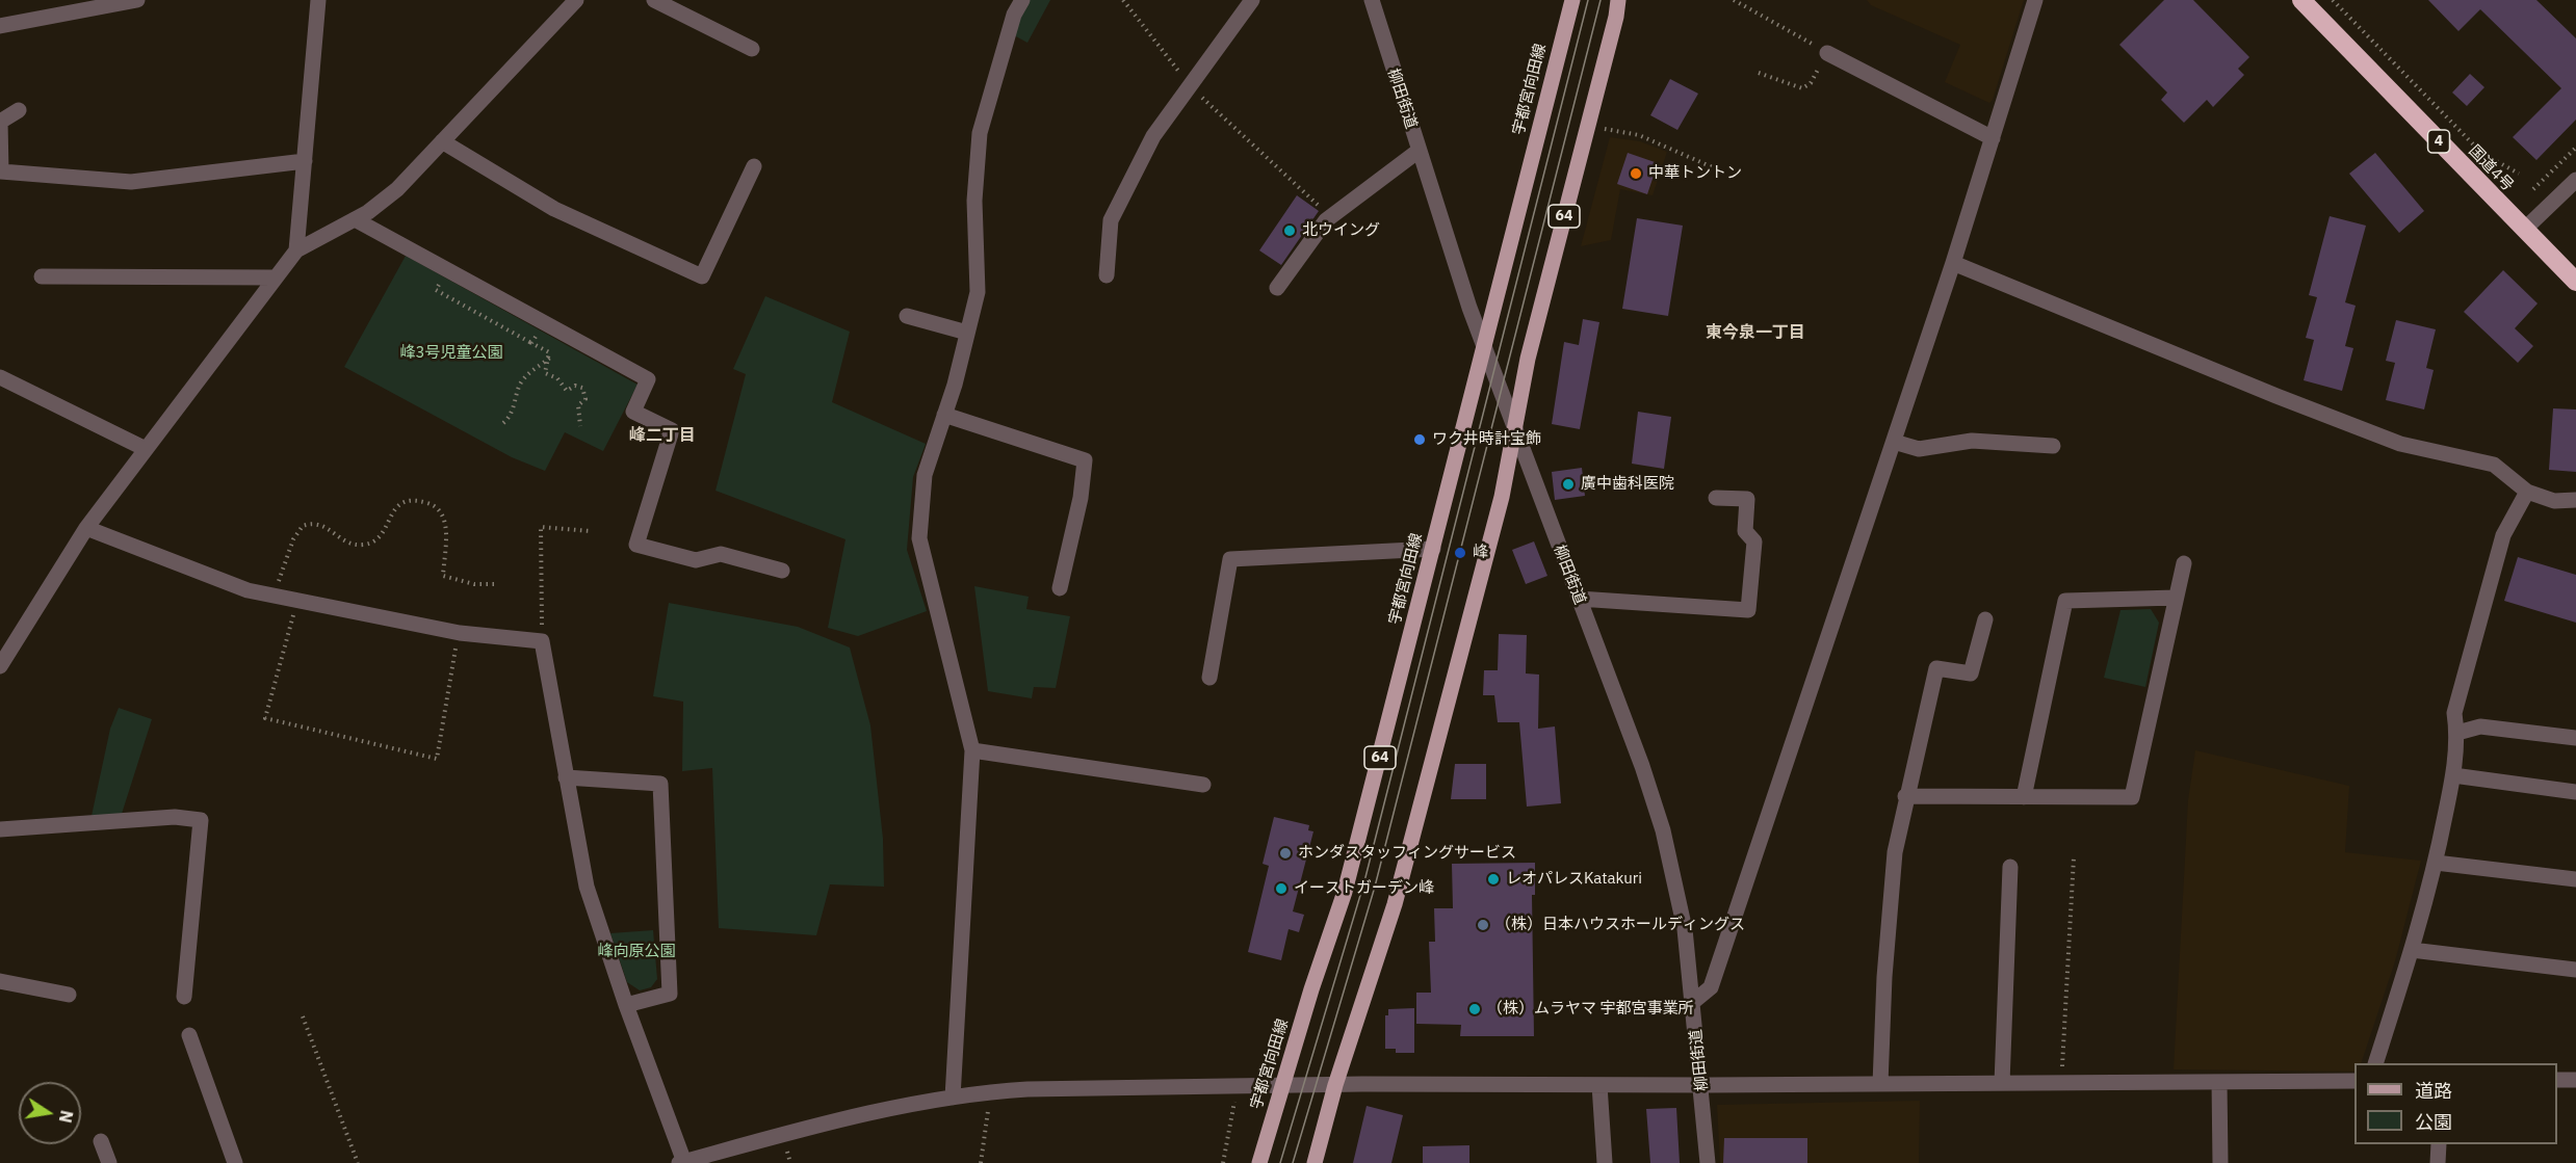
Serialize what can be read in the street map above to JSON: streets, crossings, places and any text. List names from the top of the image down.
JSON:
{
  "streets": {
    "highway": ["4", "国道4号"],
    "main road": ["宇都宮向田線", "64"],
    "street": ["柳田街道"]
  },
  "crossings": [
    ["宇都宮向田線", "柳田街道"],
    ["柳田街道", "64"]
  ],
  "districts": ["東今泉一丁目", "峰二丁目"],
  "parks": ["峰3号児童公園", "峰向原公園"],
  "places": [
    "中華トントン",
    "北ウイング",
    "ワク井時計宝飾",
    "廣中歯科医院",
    "峰",
    "ホンダスタッフィングサービス",
    "レオパレスKatakuri",
    "イーストガーデン峰",
    "（株）日本ハウスホールディングス",
    "（株）ムラヤマ 宇都宮事業所"
  ],
  "legend": ["道路", "公園"],
  "north": "right"
}
